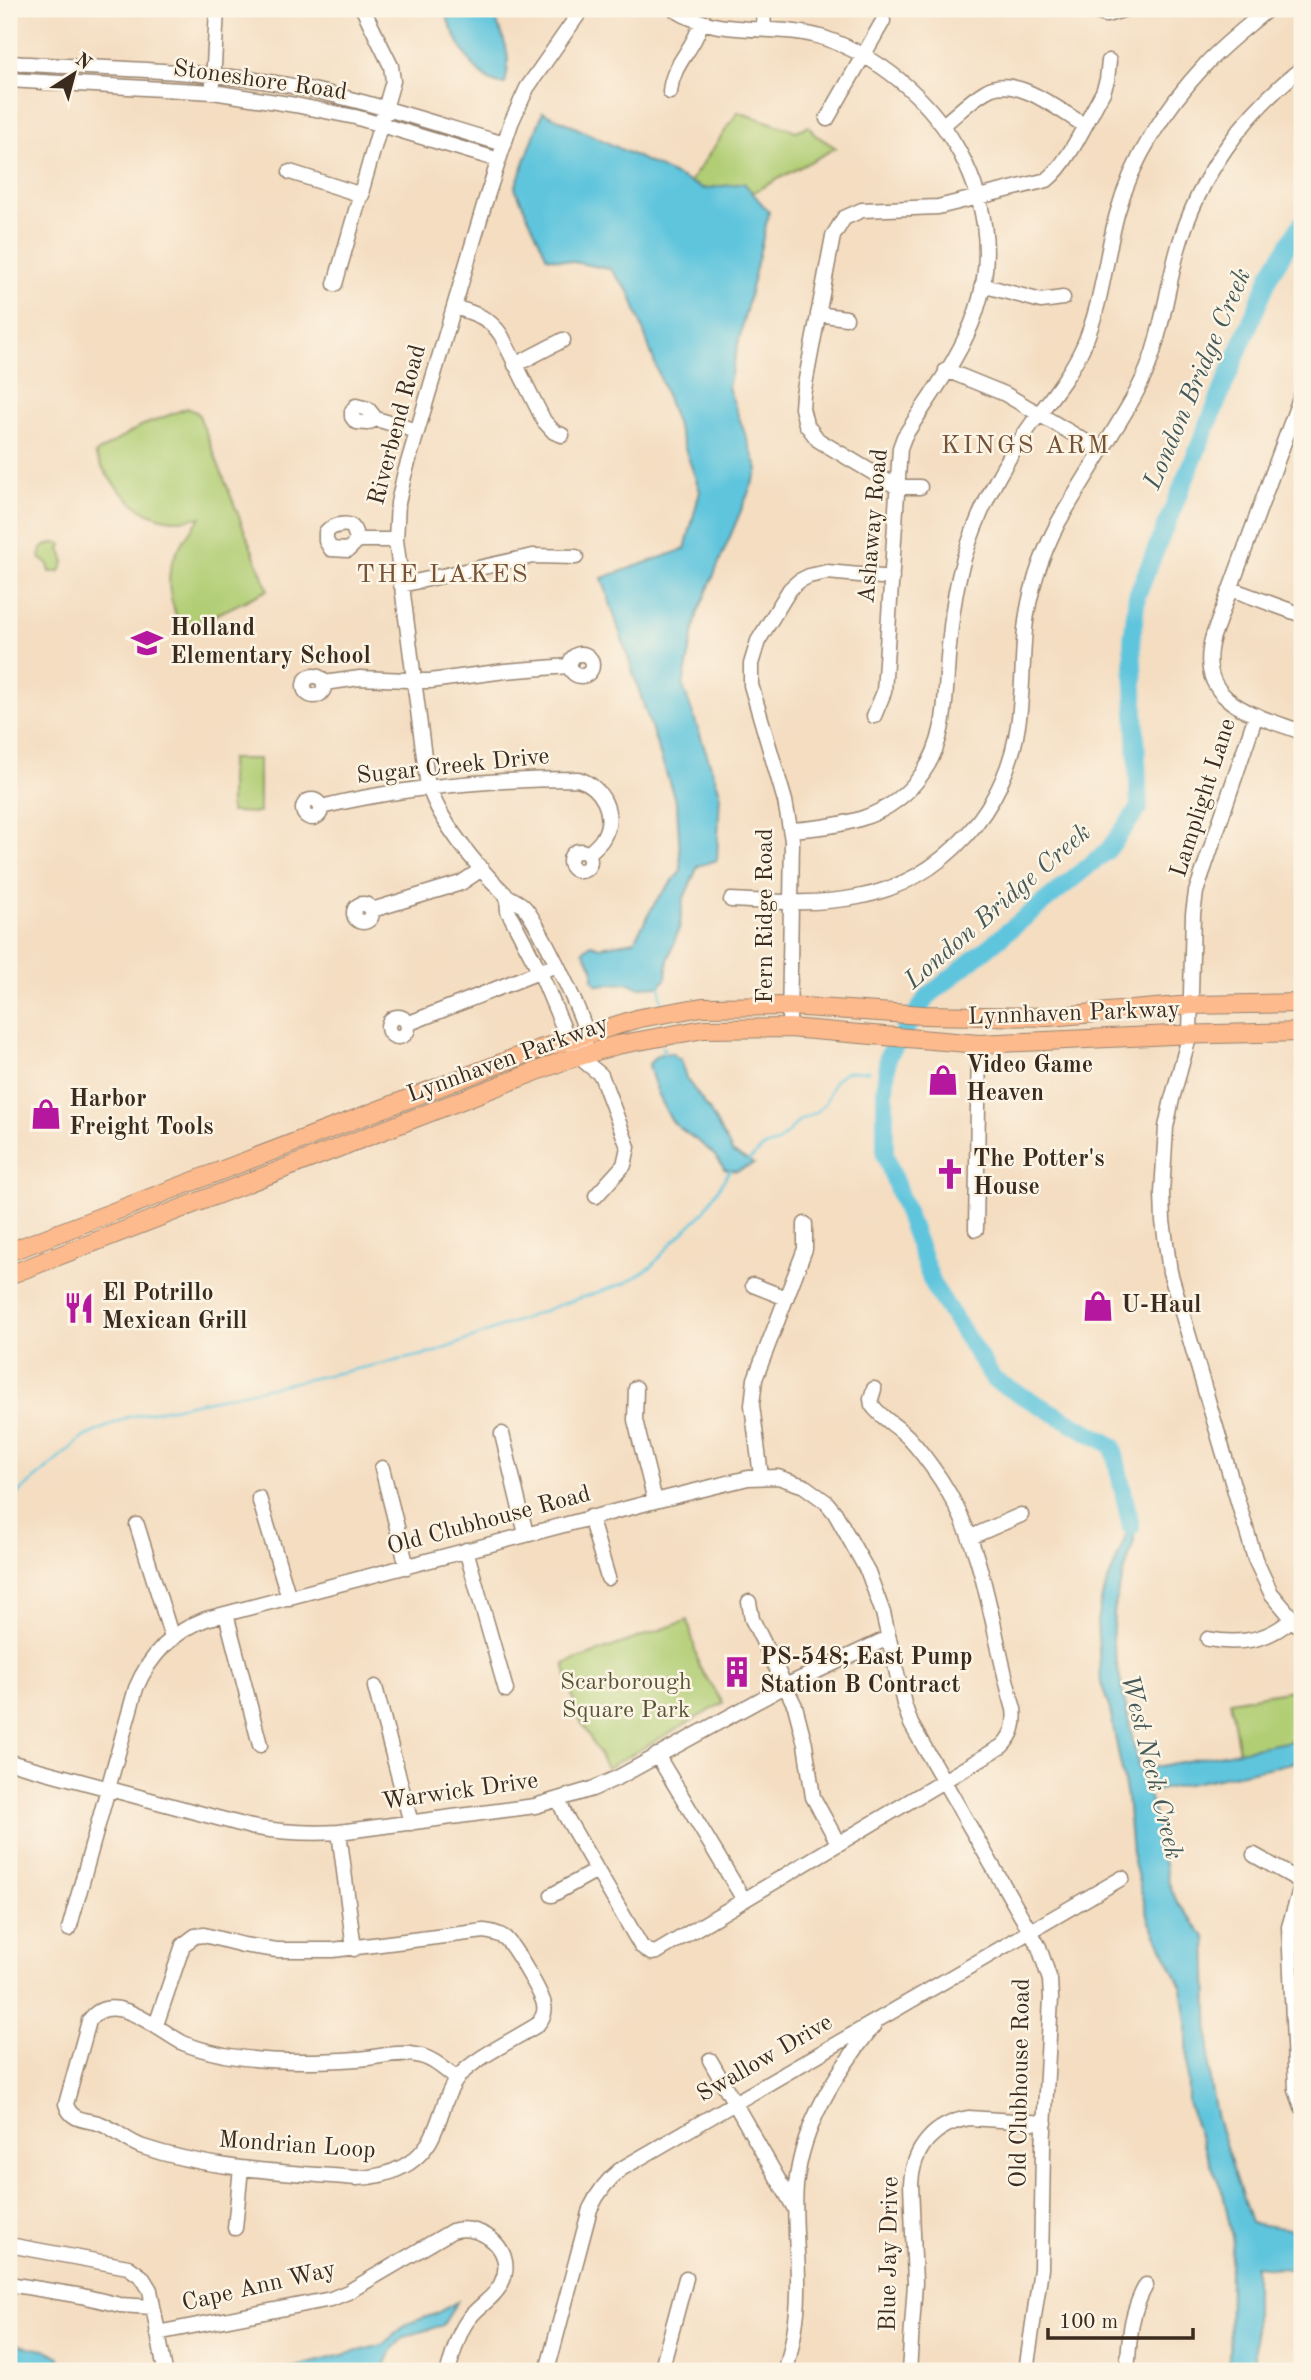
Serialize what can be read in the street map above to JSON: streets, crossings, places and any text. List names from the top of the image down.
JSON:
{
  "streets": {
    "main road": ["Lynnhaven Parkway"],
    "street": [
      "Stoneshore Road",
      "Riverbend Road",
      "Ashaway Road",
      "Sugar Creek Drive",
      "Lamplight Lane",
      "Fern Ridge Road",
      "Old Clubhouse Road",
      "Warwick Drive",
      "Swallow Drive",
      "Mondrian Loop",
      "Blue Jay Drive",
      "Cape Ann Way"
    ]
  },
  "crossings": [
    ["Stoneshore Road", "Riverbend Road"],
    ["Riverbend Road", "Sugar Creek Drive"],
    ["Riverbend Road", "Lynnhaven Parkway"],
    ["Ashaway Road", "Fern Ridge Road"],
    ["Lamplight Lane", "Lynnhaven Parkway"],
    ["Fern Ridge Road", "Lynnhaven Parkway"],
    ["Old Clubhouse Road", "Warwick Drive"],
    ["Old Clubhouse Road", "Swallow Drive"],
    ["Old Clubhouse Road", "Blue Jay Drive"]
  ],
  "districts": ["KINGS ARM", "THE LAKES"],
  "water": ["London Bridge Creek", "West Neck Creek"],
  "parks": ["Scarborough Square Park"],
  "places": {
    "school or university": ["Holland Elementary School"],
    "shop": ["Video Game Heaven", "Harbor Freight Tools", "U-Haul"],
    "church": ["The Potter's House"],
    "restaurant": ["El Potrillo Mexican Grill"],
    "building": ["PS-548; East Pump Station B Contract"]
  },
  "scale_bar": "100 m",
  "north": "top right"
}
